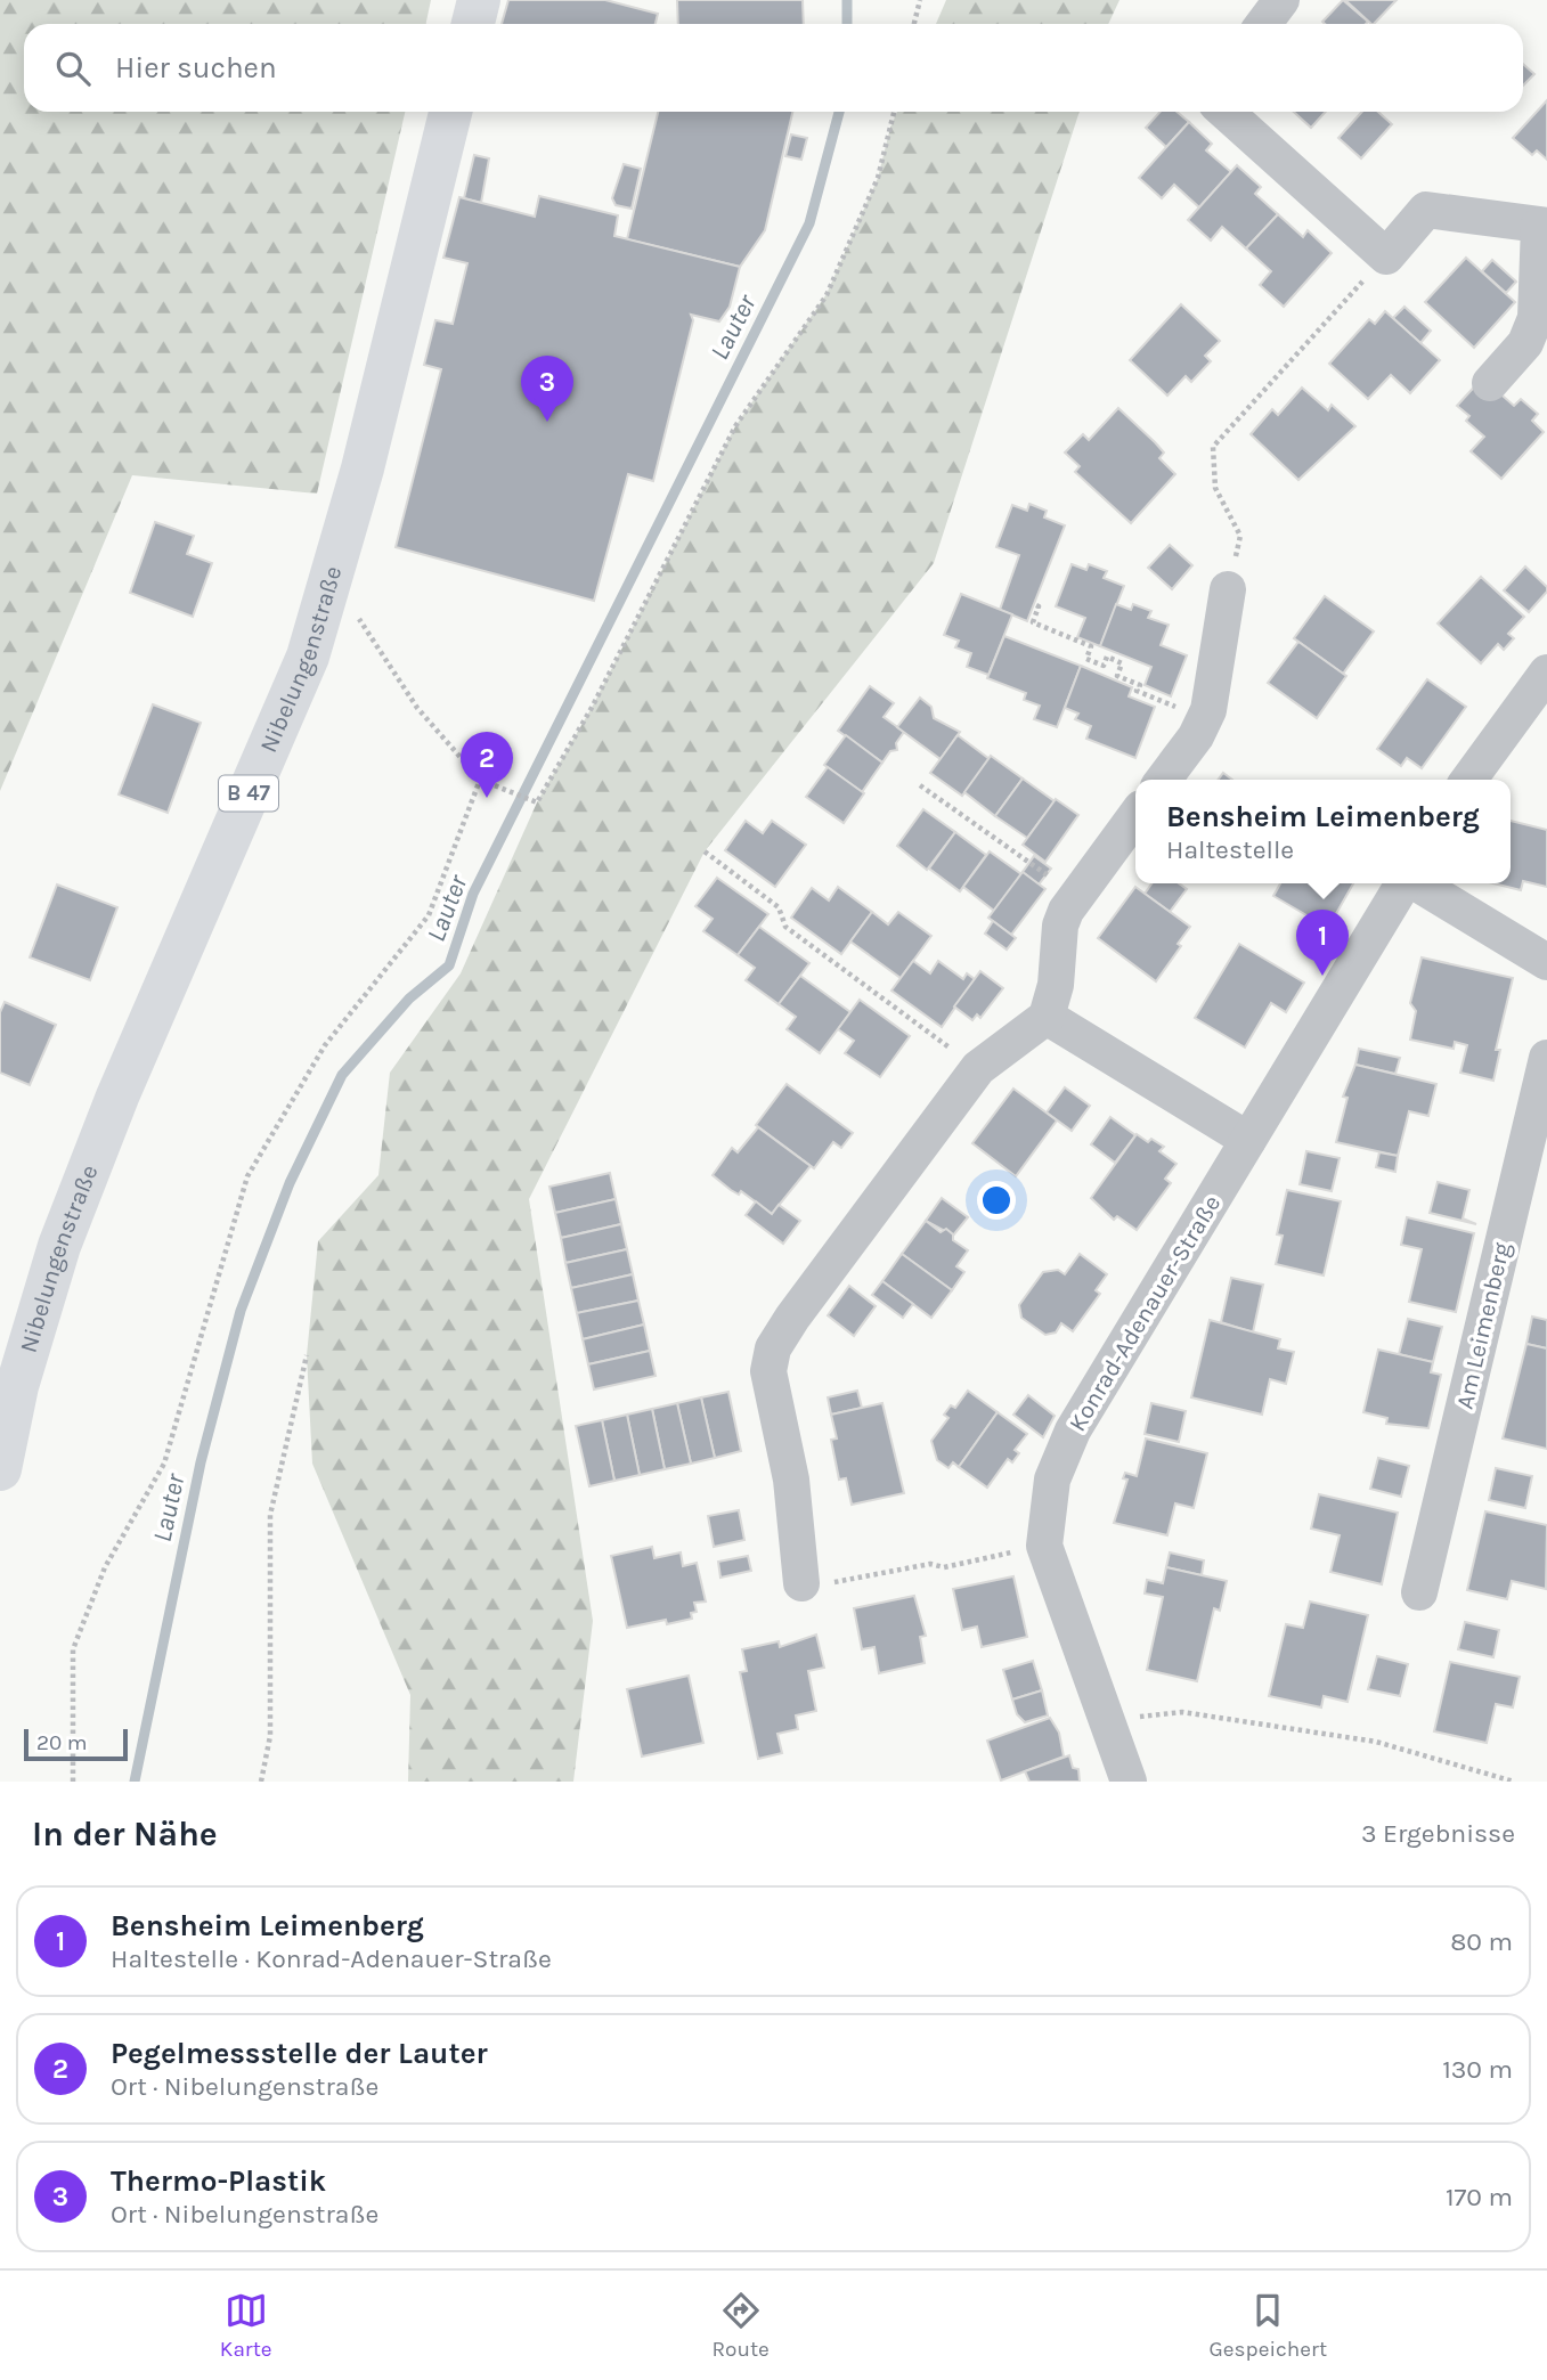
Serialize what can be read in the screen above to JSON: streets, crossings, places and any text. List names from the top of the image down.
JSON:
{
  "streets": {
    "main road": ["Nibelungenstraße", "B 47"],
    "street": ["Konrad-Adenauer-Straße", "Am Leimenberg"]
  },
  "water": ["Lauter"],
  "scale_bar": "20 m",
  "page": {
    "search": "Hier suchen",
    "pins": ["3", "2", "1"],
    "popup": ["Bensheim Leimenberg", "Haltestelle"],
    "scale": "20 m",
    "heading": ["In der Nähe", "3 Ergebnisse"],
    "list": [
      {
        "mark": "1",
        "name": "Bensheim Leimenberg",
        "note": "Haltestelle · Konrad-Adenauer-Straße",
        "value": "80 m"
      },
      {
        "mark": "2",
        "name": "Pegelmessstelle der Lauter",
        "note": "Ort · Nibelungenstraße",
        "value": "130 m"
      },
      {
        "mark": "3",
        "name": "Thermo-Plastik",
        "note": "Ort · Nibelungenstraße",
        "value": "170 m"
      }
    ],
    "nav": ["Karte", "Route", "Gespeichert"]
  }
}
